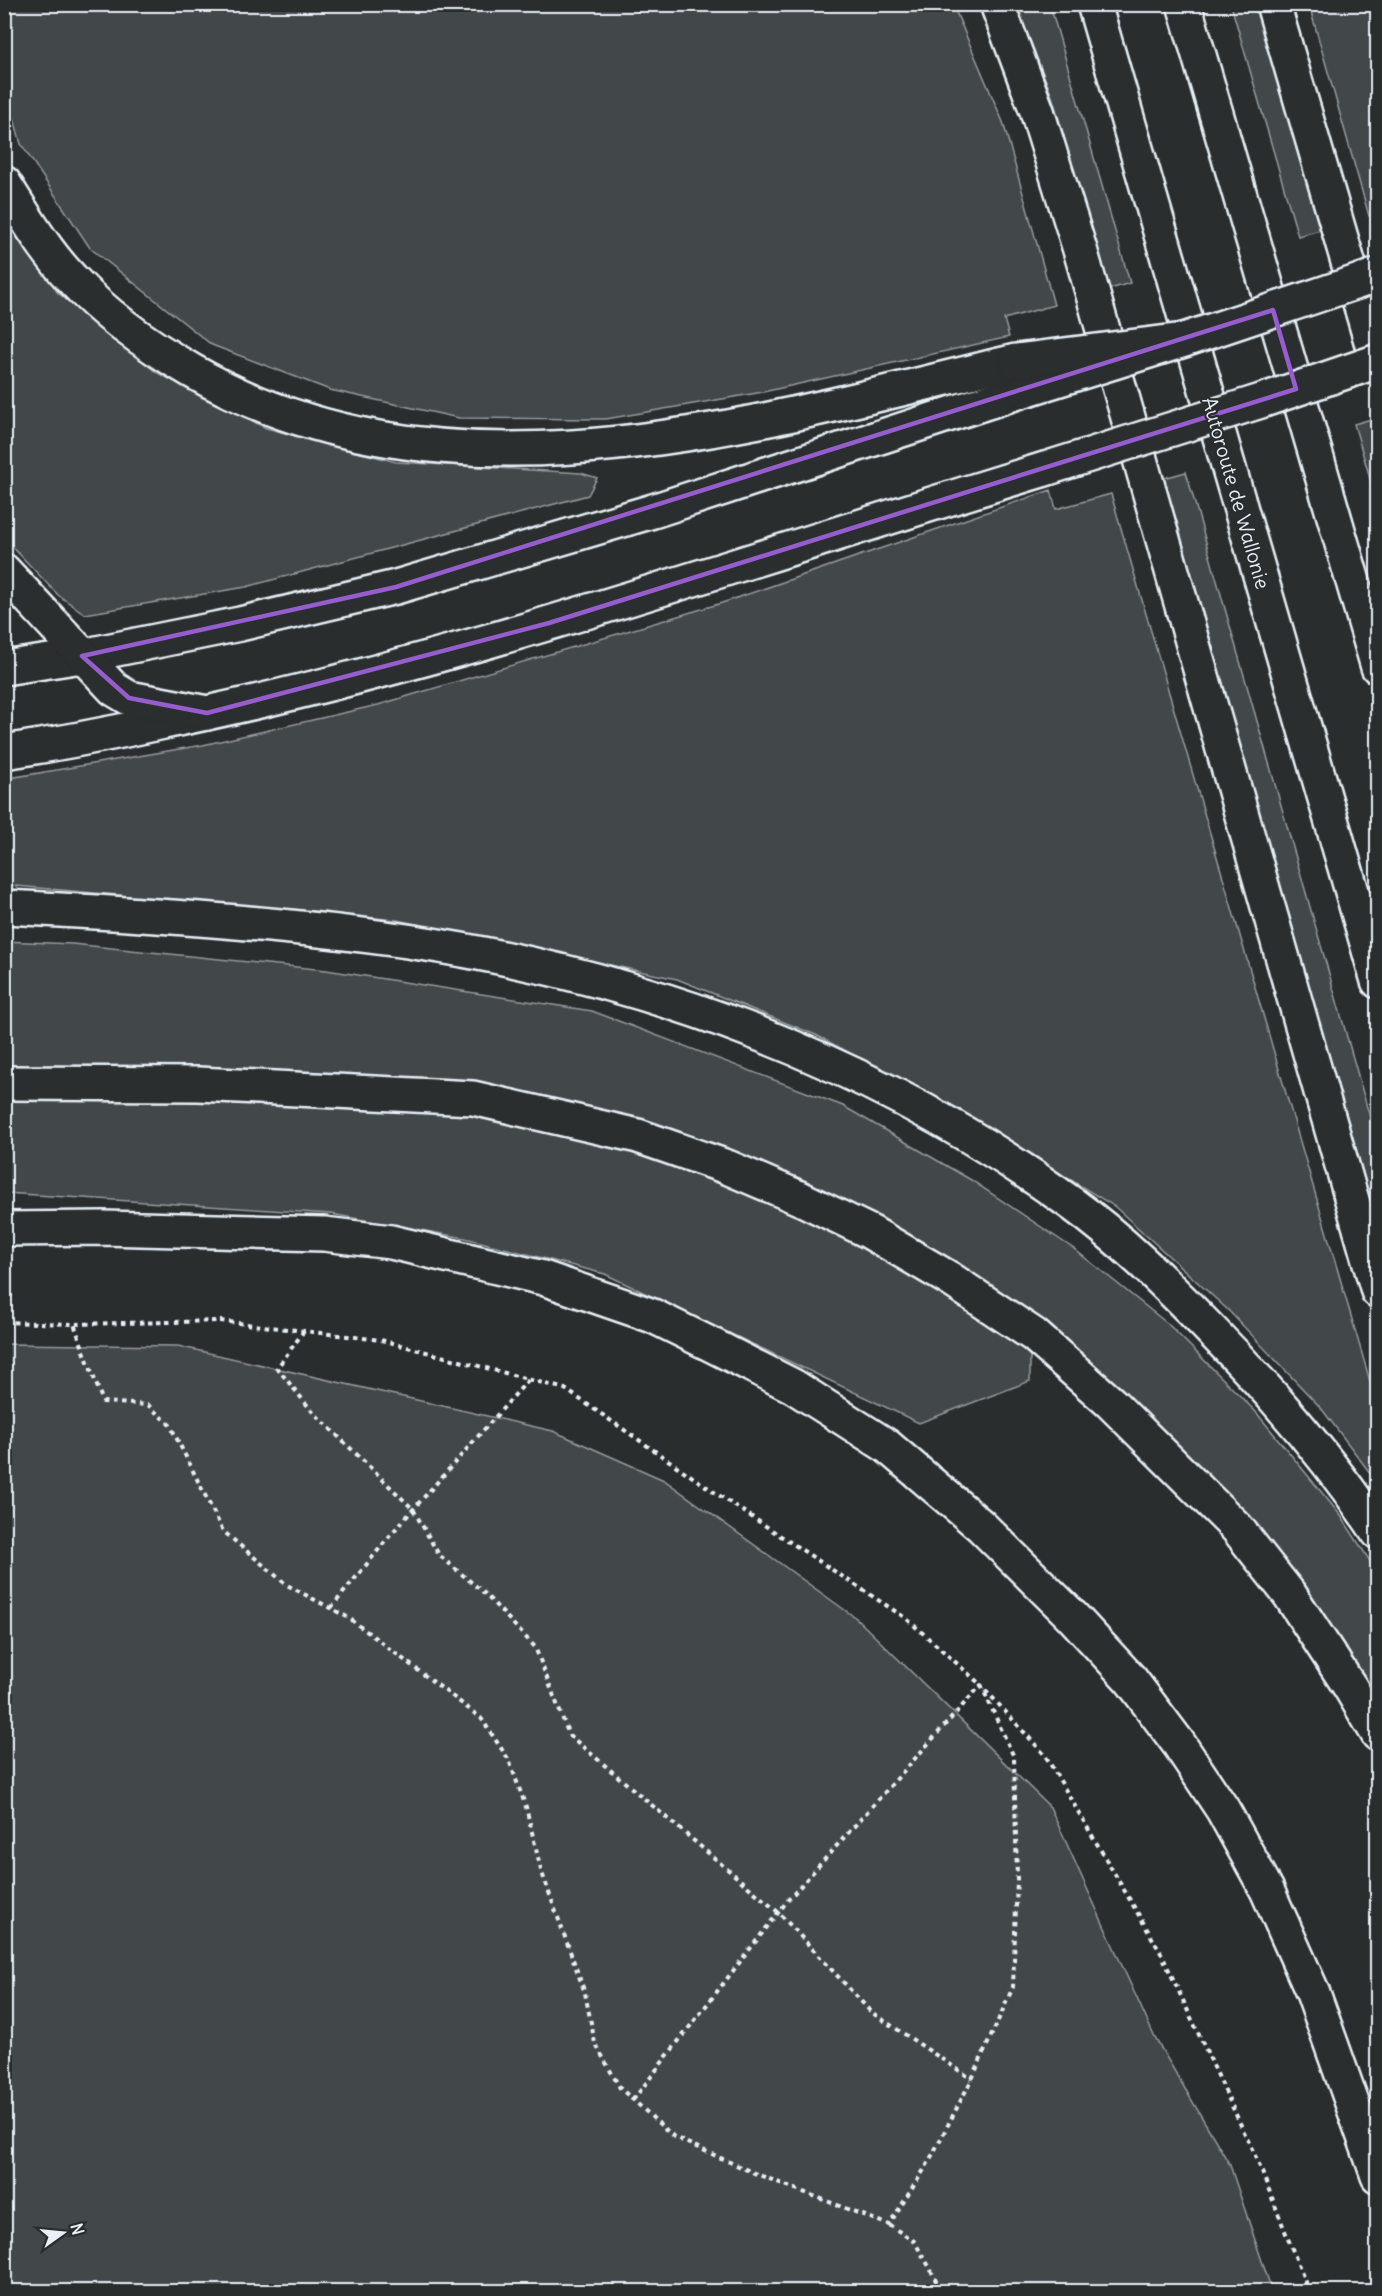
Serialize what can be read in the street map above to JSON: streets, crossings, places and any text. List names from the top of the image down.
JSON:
{
  "streets": {
    "main road": ["Autoroute de Wallonie"]
  },
  "north": "right"
}
